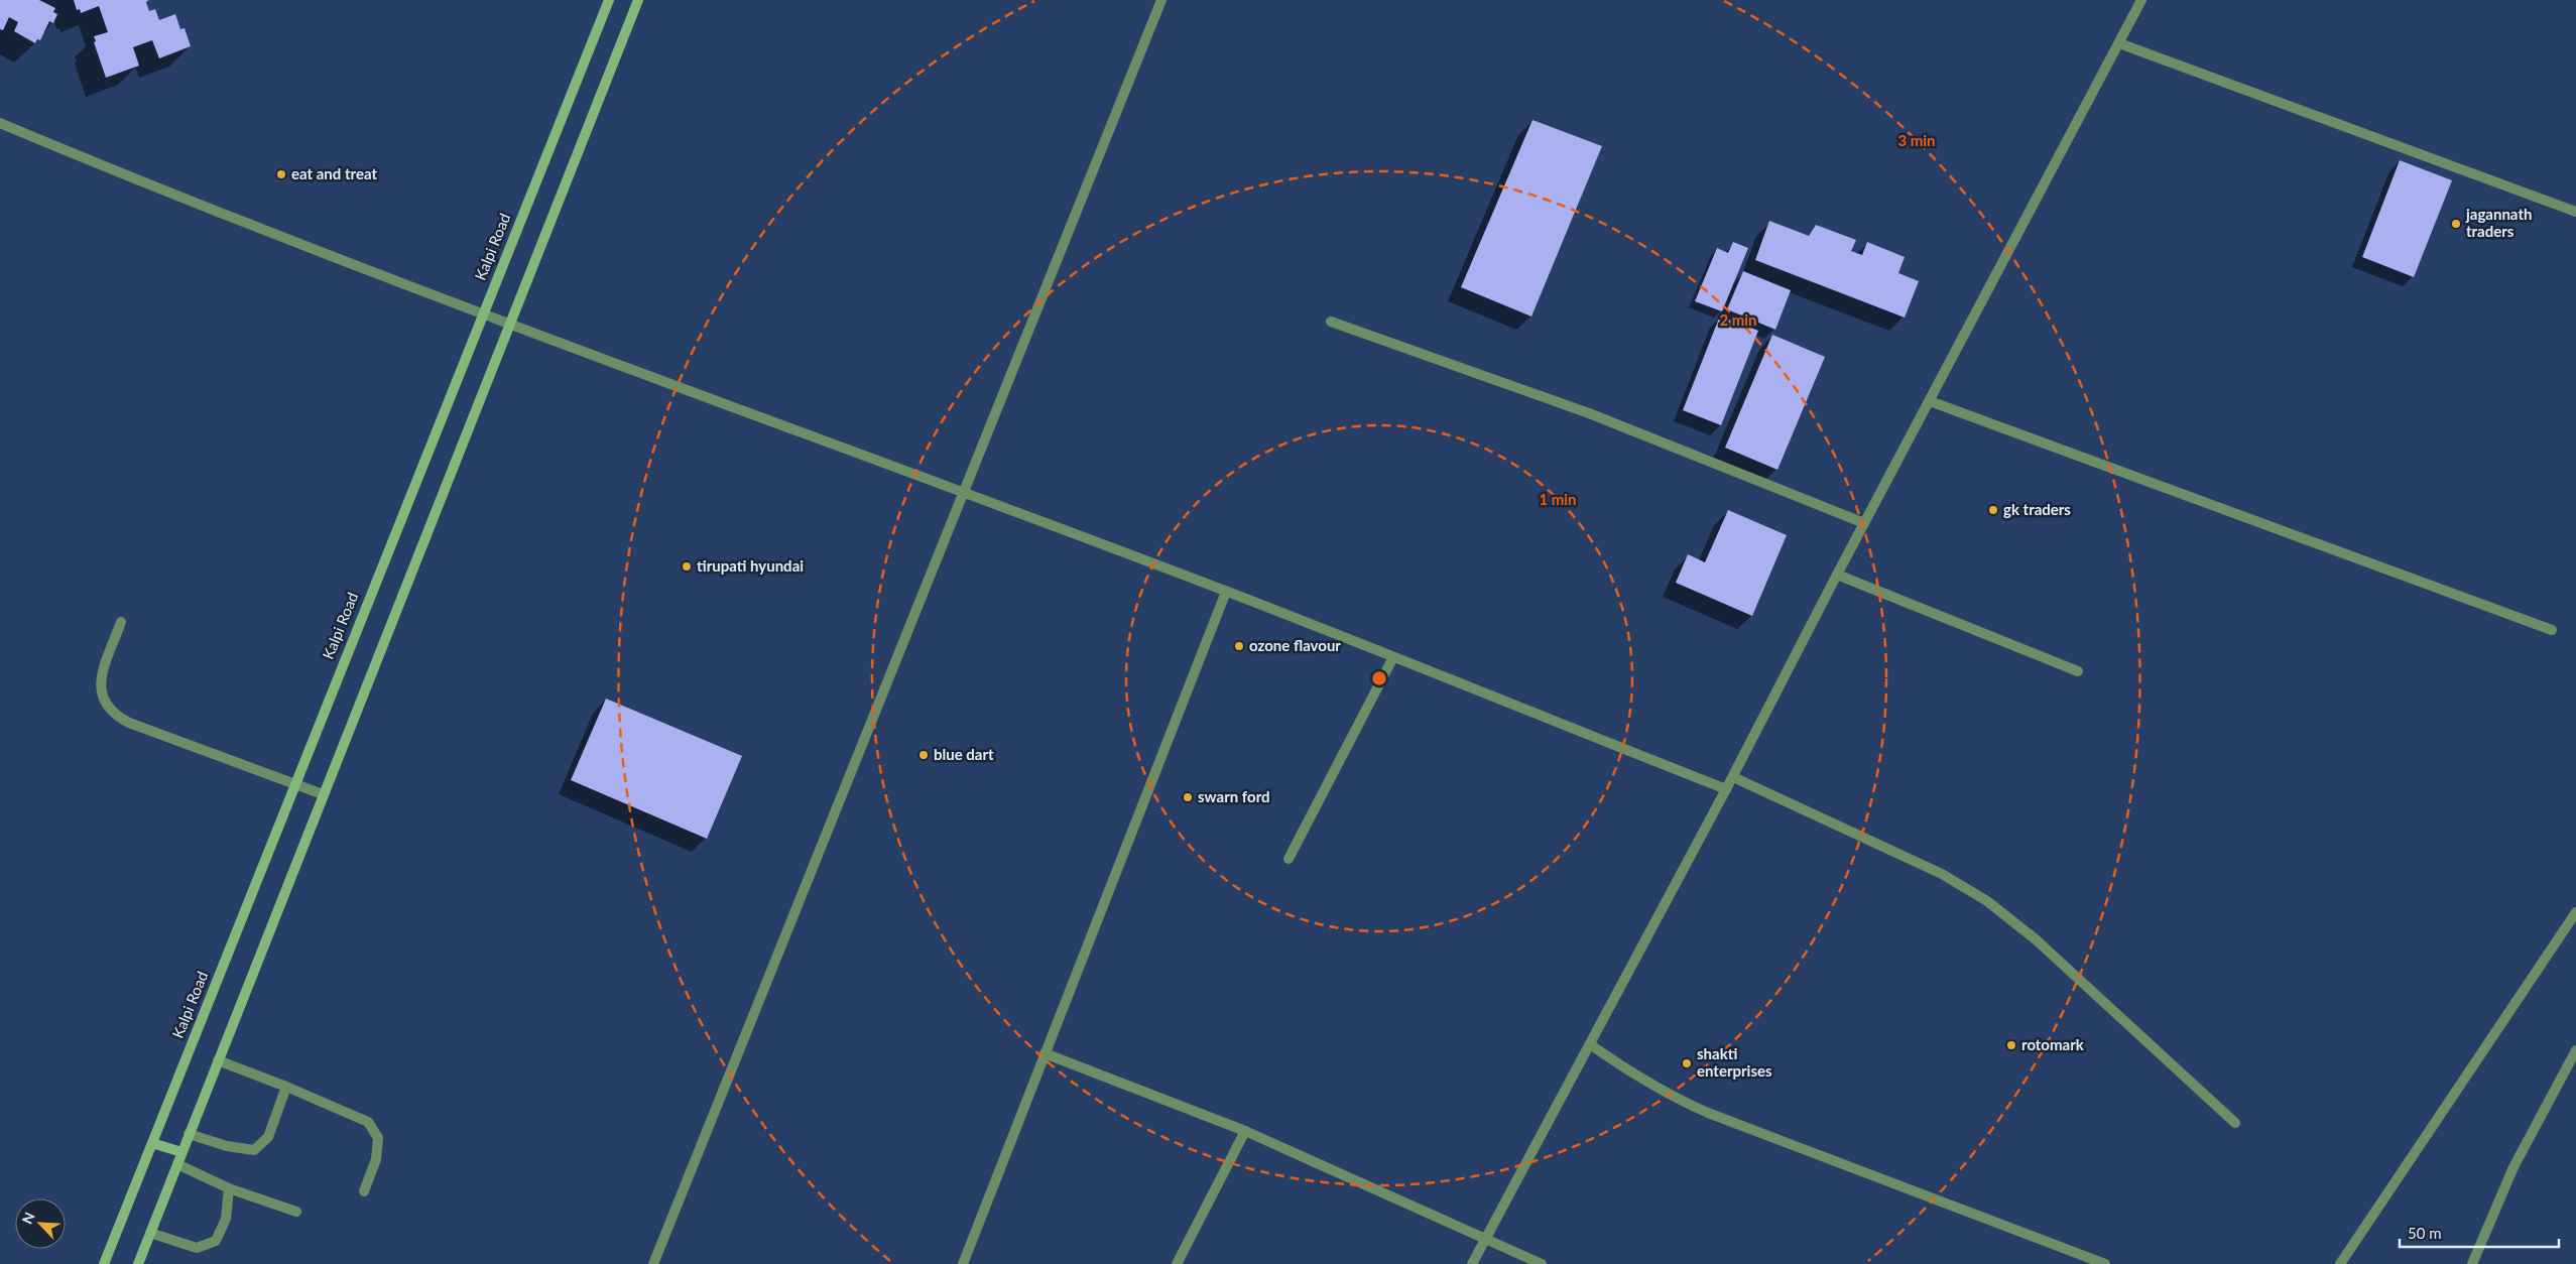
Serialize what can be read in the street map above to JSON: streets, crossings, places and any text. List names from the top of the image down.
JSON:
{
  "streets": {
    "main road": ["Kalpi Road"]
  },
  "places": [
    "eat and treat",
    "jagannath traders",
    "gk traders",
    "tirupati hyundai",
    "ozone flavour",
    "blue dart",
    "swarn ford",
    "rotomark",
    "shakti enterprises"
  ],
  "scale_bar": "50 m",
  "north": "top left",
  "rings": ["3 min", "2 min", "1 min"]
}
